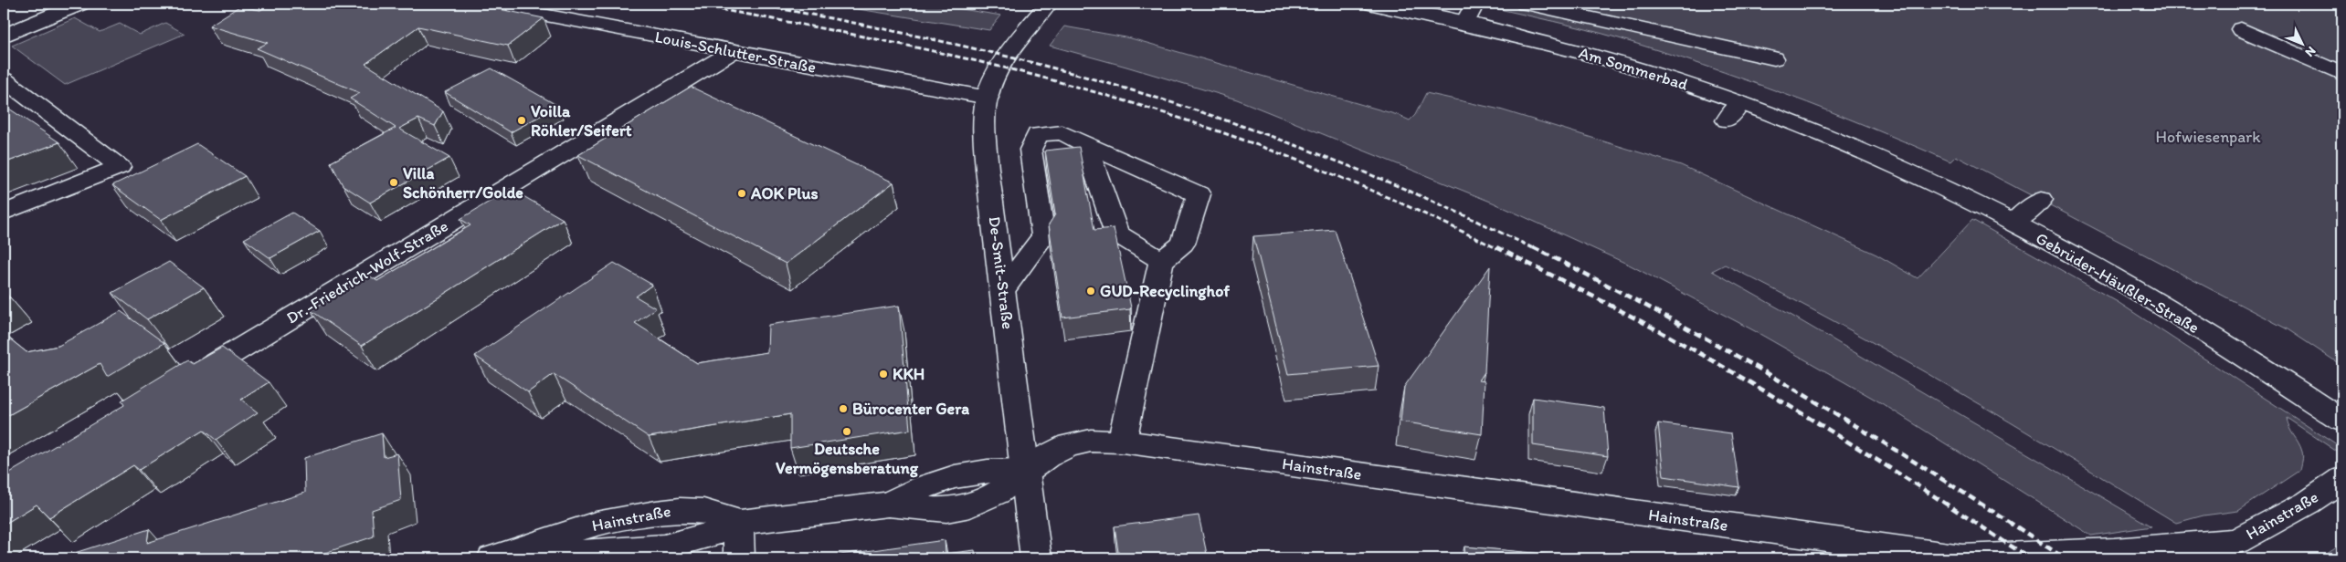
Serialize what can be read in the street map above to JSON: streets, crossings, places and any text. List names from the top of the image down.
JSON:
{
  "streets": {
    "street": [
      "Louis-Schlutter-Straße",
      "Am Sommerbad",
      "Dr.-Friedrich-Wolf-Straße",
      "De-Smit-Straße",
      "Gebrüder-Häußler-Straße",
      "Hainstraße"
    ]
  },
  "crossings": [
    ["Louis-Schlutter-Straße", "Dr.-Friedrich-Wolf-Straße"],
    ["Louis-Schlutter-Straße", "De-Smit-Straße"],
    ["Am Sommerbad", "Gebrüder-Häußler-Straße"],
    ["De-Smit-Straße", "Hainstraße"]
  ],
  "parks": ["Hofwiesenpark"],
  "places": [
    "Voilla Röhler/Seifert",
    "Villa Schönherr/Golde",
    "AOK Plus",
    "GUD-Recyclinghof",
    "KKH",
    "Bürocenter Gera",
    "Deutsche Vermögensberatung"
  ],
  "north": "bottom right"
}
